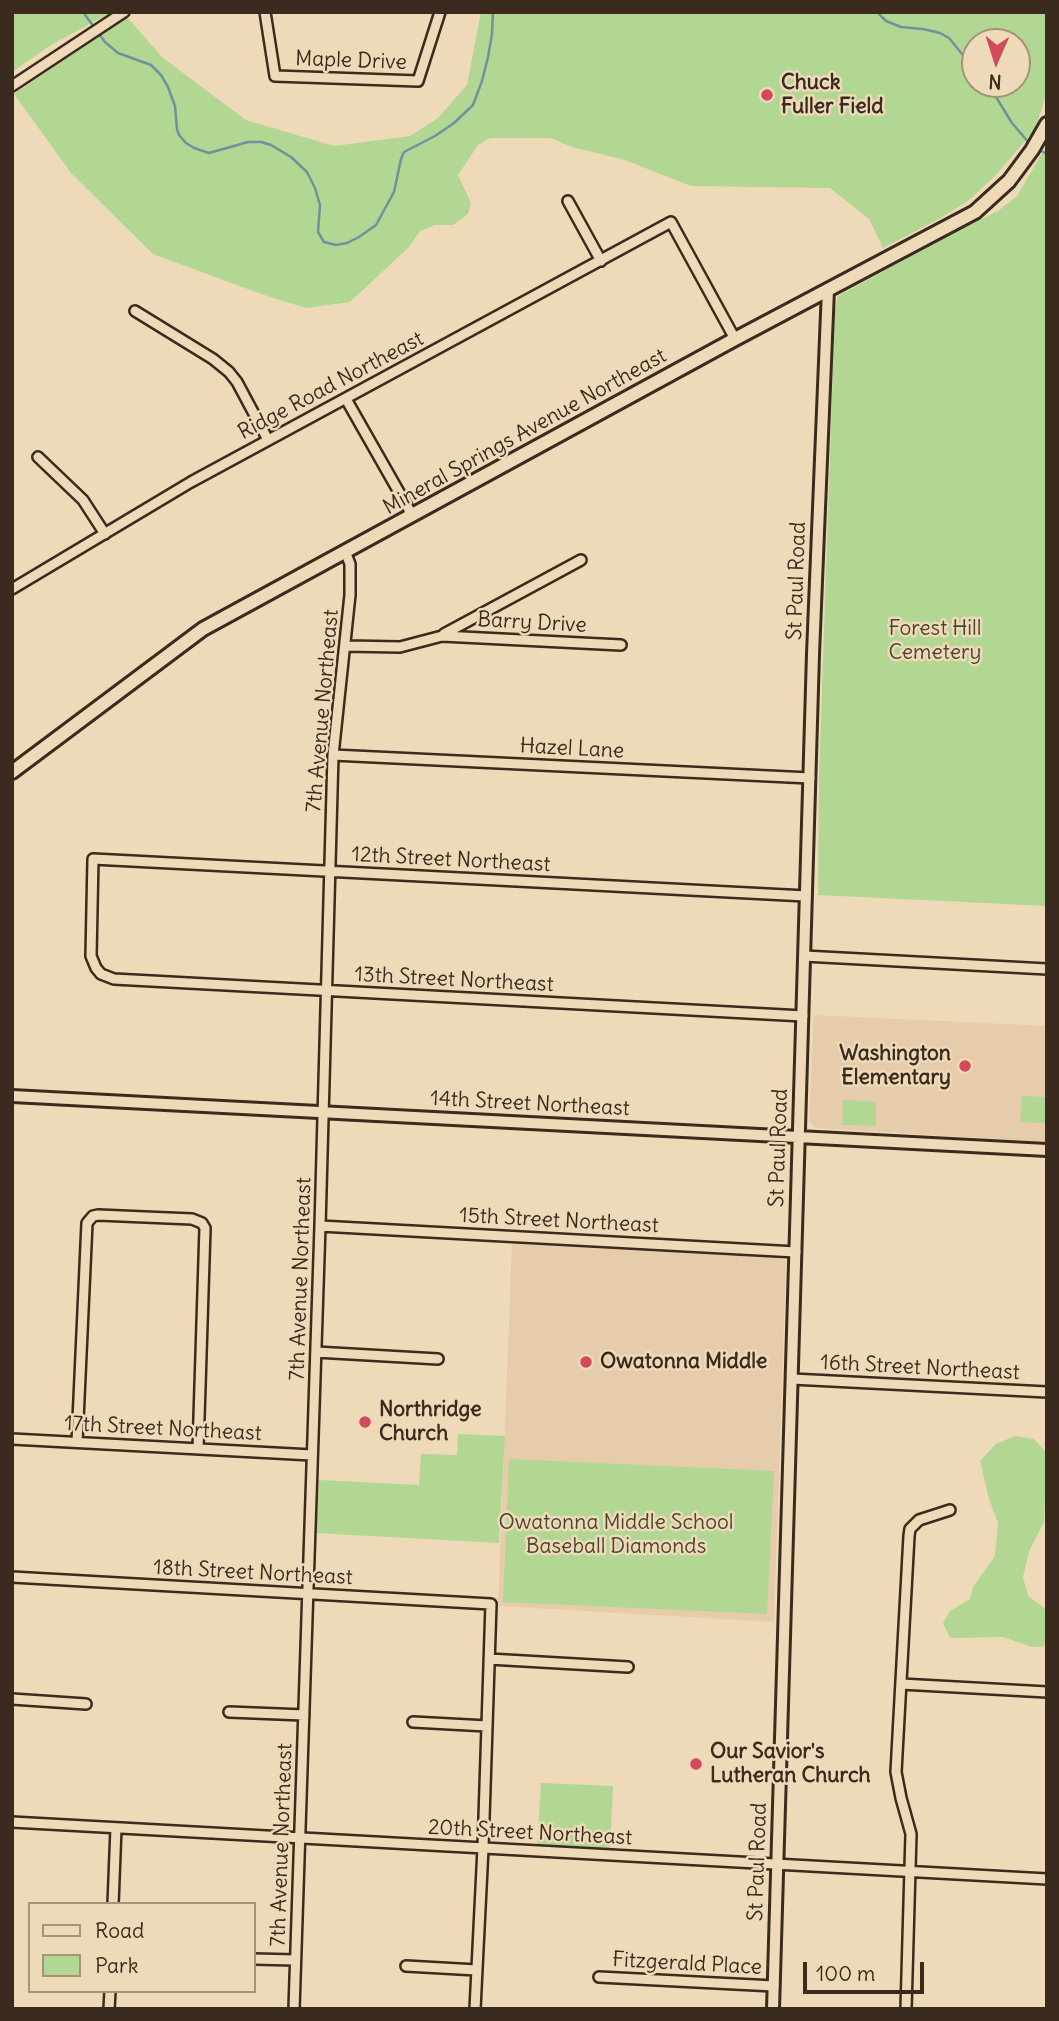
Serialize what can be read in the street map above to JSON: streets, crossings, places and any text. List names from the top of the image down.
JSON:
{
  "streets": {
    "main road": ["Mineral Springs Avenue Northeast"],
    "street": [
      "Maple Drive",
      "Ridge Road Northeast",
      "St Paul Road",
      "Barry Drive",
      "7th Avenue Northeast",
      "Hazel Lane",
      "12th Street Northeast",
      "13th Street Northeast",
      "14th Street Northeast",
      "15th Street Northeast",
      "16th Street Northeast",
      "17th Street Northeast",
      "18th Street Northeast",
      "20th Street Northeast",
      "Fitzgerald Place"
    ]
  },
  "crossings": [
    ["Ridge Road Northeast", "Mineral Springs Avenue Northeast"],
    ["Mineral Springs Avenue Northeast", "St Paul Road"],
    ["Mineral Springs Avenue Northeast", "7th Avenue Northeast"],
    ["St Paul Road", "Hazel Lane"],
    ["St Paul Road", "12th Street Northeast"],
    ["St Paul Road", "13th Street Northeast"],
    ["St Paul Road", "14th Street Northeast"],
    ["St Paul Road", "15th Street Northeast"],
    ["St Paul Road", "16th Street Northeast"],
    ["St Paul Road", "20th Street Northeast"],
    ["St Paul Road", "Fitzgerald Place"],
    ["Barry Drive", "7th Avenue Northeast"],
    ["7th Avenue Northeast", "Hazel Lane"],
    ["7th Avenue Northeast", "12th Street Northeast"],
    ["7th Avenue Northeast", "13th Street Northeast"],
    ["7th Avenue Northeast", "14th Street Northeast"],
    ["7th Avenue Northeast", "15th Street Northeast"],
    ["7th Avenue Northeast", "17th Street Northeast"],
    ["7th Avenue Northeast", "18th Street Northeast"],
    ["7th Avenue Northeast", "20th Street Northeast"],
    ["12th Street Northeast", "13th Street Northeast"]
  ],
  "parks": ["Forest Hill Cemetery", "Owatonna Middle School Baseball Diamonds"],
  "places": [
    "Chuck Fuller Field",
    "Washington Elementary",
    "Owatonna Middle",
    "Northridge Church",
    "Our Savior's Lutheran Church"
  ],
  "legend": ["Road", "Park"],
  "scale_bar": "100 m",
  "north": "bottom"
}
